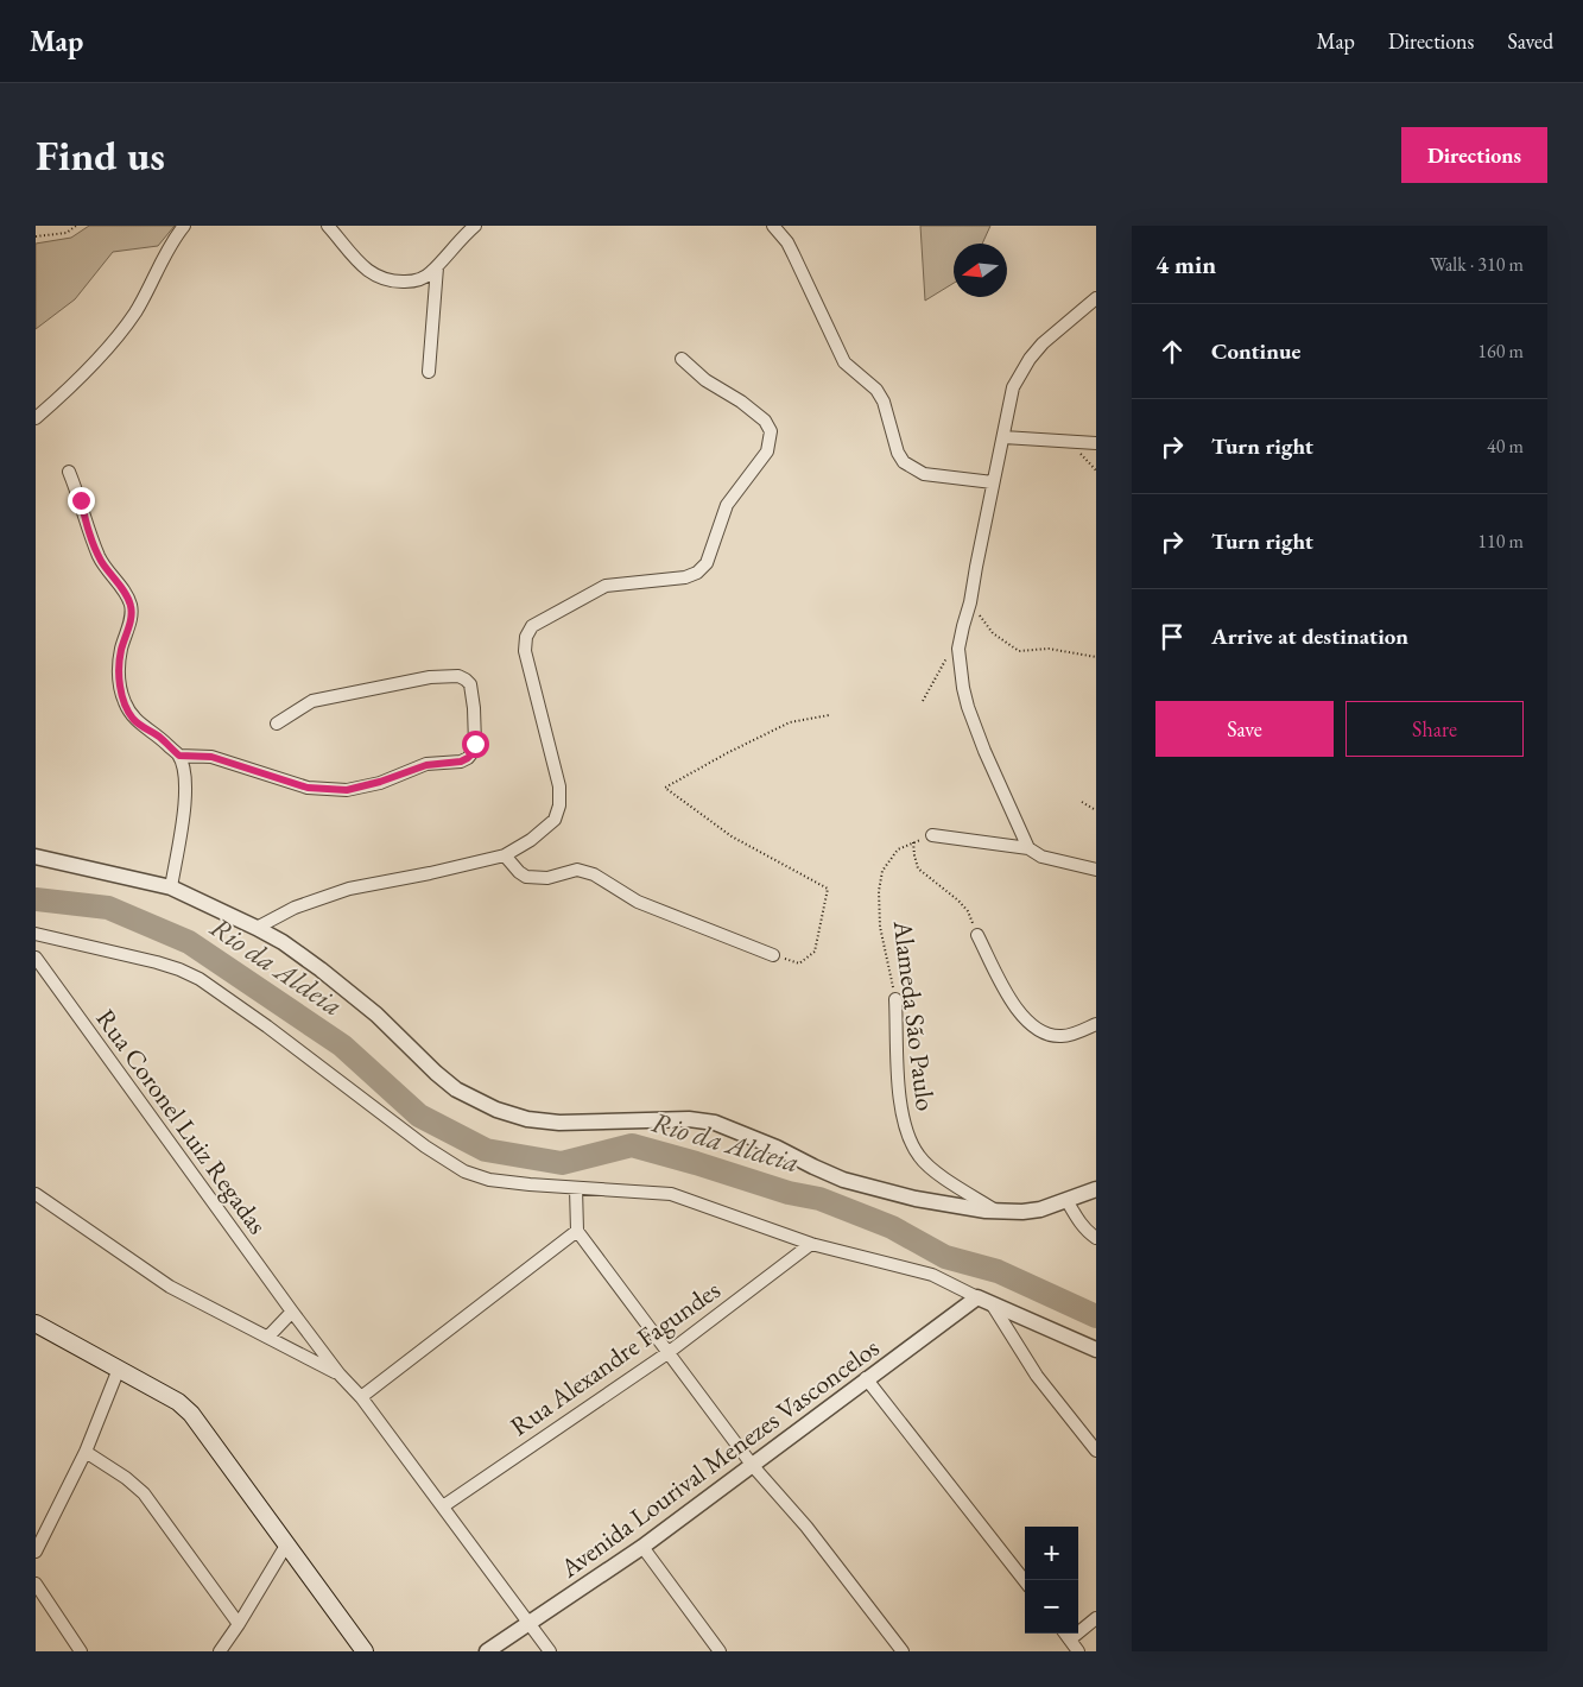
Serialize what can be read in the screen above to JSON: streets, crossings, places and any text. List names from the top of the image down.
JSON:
{
  "streets": {
    "street": [
      "Alameda São Paulo",
      "Rua Coronel Luiz Regadas",
      "Rua Alexandre Fagundes",
      "Avenida Lourival Menezes Vasconcelos"
    ]
  },
  "crossings": [
    ["Rua Coronel Luiz Regadas", "Rua Alexandre Fagundes"],
    ["Rua Coronel Luiz Regadas", "Avenida Lourival Menezes Vasconcelos"]
  ],
  "water": ["Rio da Aldeia"],
  "north": "left",
  "page": {
    "header": "Map",
    "nav": ["Map", "Directions", "Saved"],
    "buttons": [
      "Directions",
      ["Save", "Share"]
    ],
    "title": "Find us",
    "heading": ["4 min", "Walk · 310 m"],
    "list": [
      ["Continue", "160 m"],
      ["Turn right", "40 m"],
      ["Turn right", "110 m"],
      "Arrive at destination"
    ],
    "map_buttons": ["+", "−"]
  }
}
